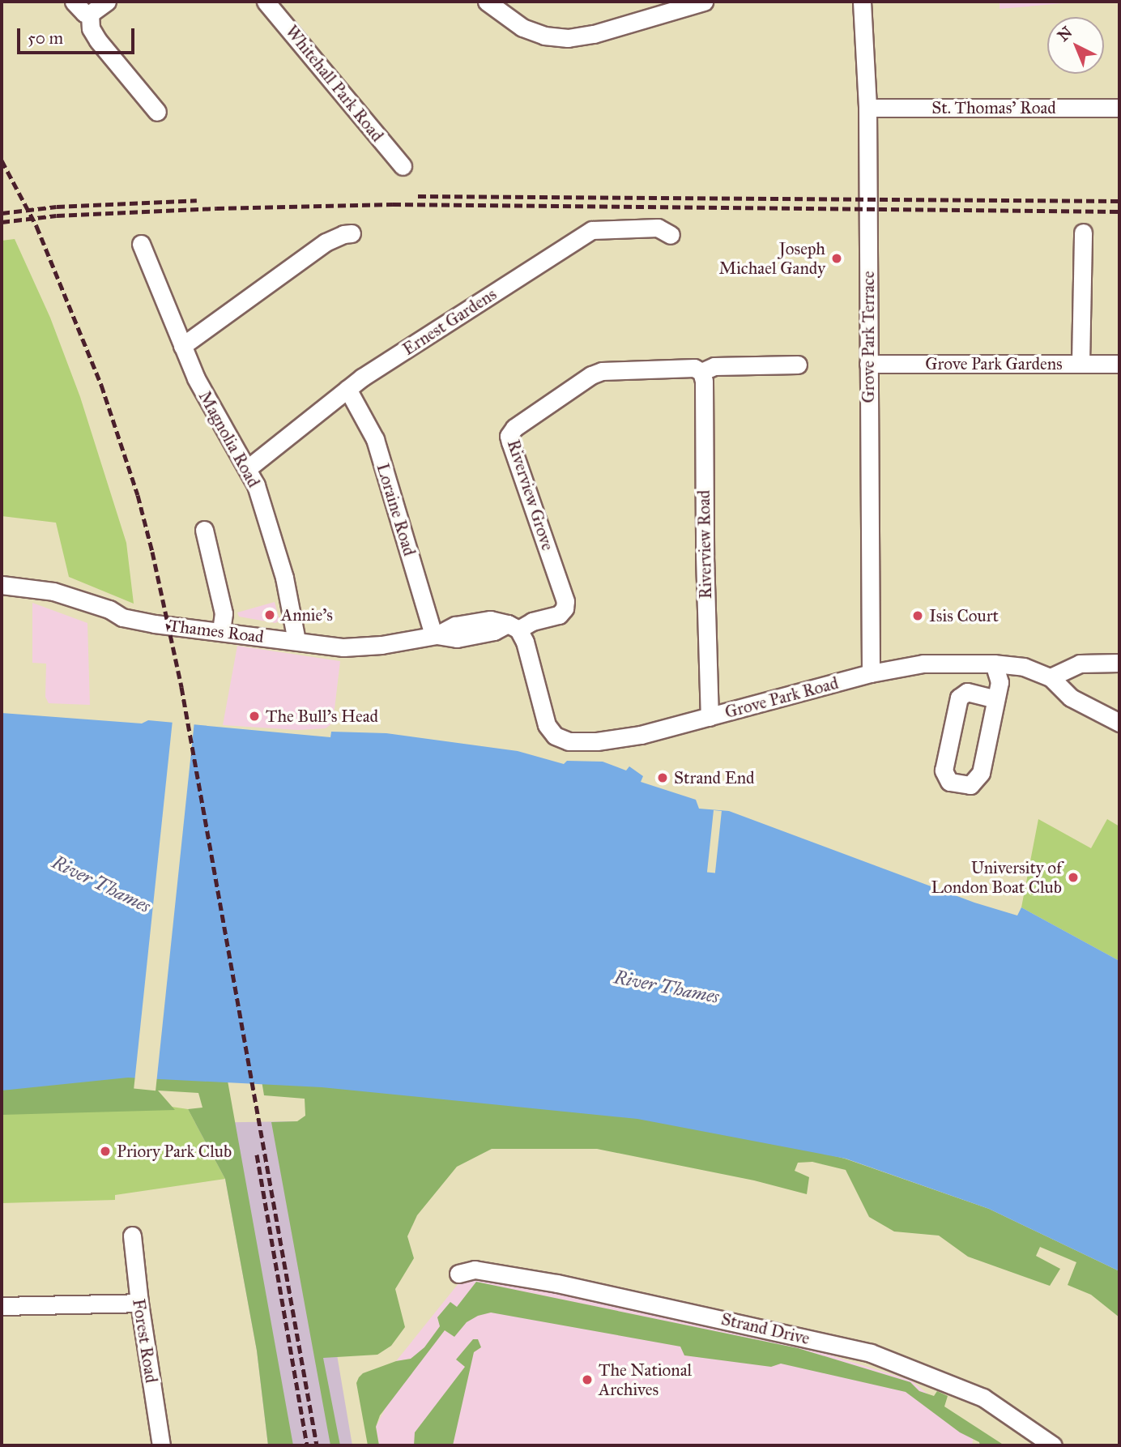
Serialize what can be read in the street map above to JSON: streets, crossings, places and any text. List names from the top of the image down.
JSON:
{
  "streets": {
    "street": [
      "Whitehall Park Road",
      "St. Thomas' Road",
      "Ernest Gardens",
      "Grove Park Terrace",
      "Grove Park Gardens",
      "Magnolia Road",
      "Riverview Grove",
      "Loraine Road",
      "Riverview Road",
      "Thames Road",
      "Grove Park Road",
      "Strand Drive",
      "Forest Road"
    ]
  },
  "crossings": [
    ["St. Thomas' Road", "Grove Park Terrace"],
    ["Ernest Gardens", "Magnolia Road"],
    ["Ernest Gardens", "Loraine Road"],
    ["Grove Park Terrace", "Grove Park Gardens"],
    ["Grove Park Terrace", "Grove Park Road"],
    ["Magnolia Road", "Thames Road"],
    ["Riverview Grove", "Riverview Road"],
    ["Riverview Grove", "Thames Road"],
    ["Riverview Grove", "Grove Park Road"],
    ["Loraine Road", "Thames Road"],
    ["Riverview Road", "Grove Park Road"],
    ["Thames Road", "Grove Park Road"]
  ],
  "water": ["River Thames"],
  "places": [
    "Joseph Michael Gandy",
    "Annie's",
    "Isis Court",
    "The Bull's Head",
    "Strand End",
    "University of London Boat Club",
    "Priory Park Club",
    "The National Archives"
  ],
  "scale_bar": "50 m",
  "north": "top left"
}
